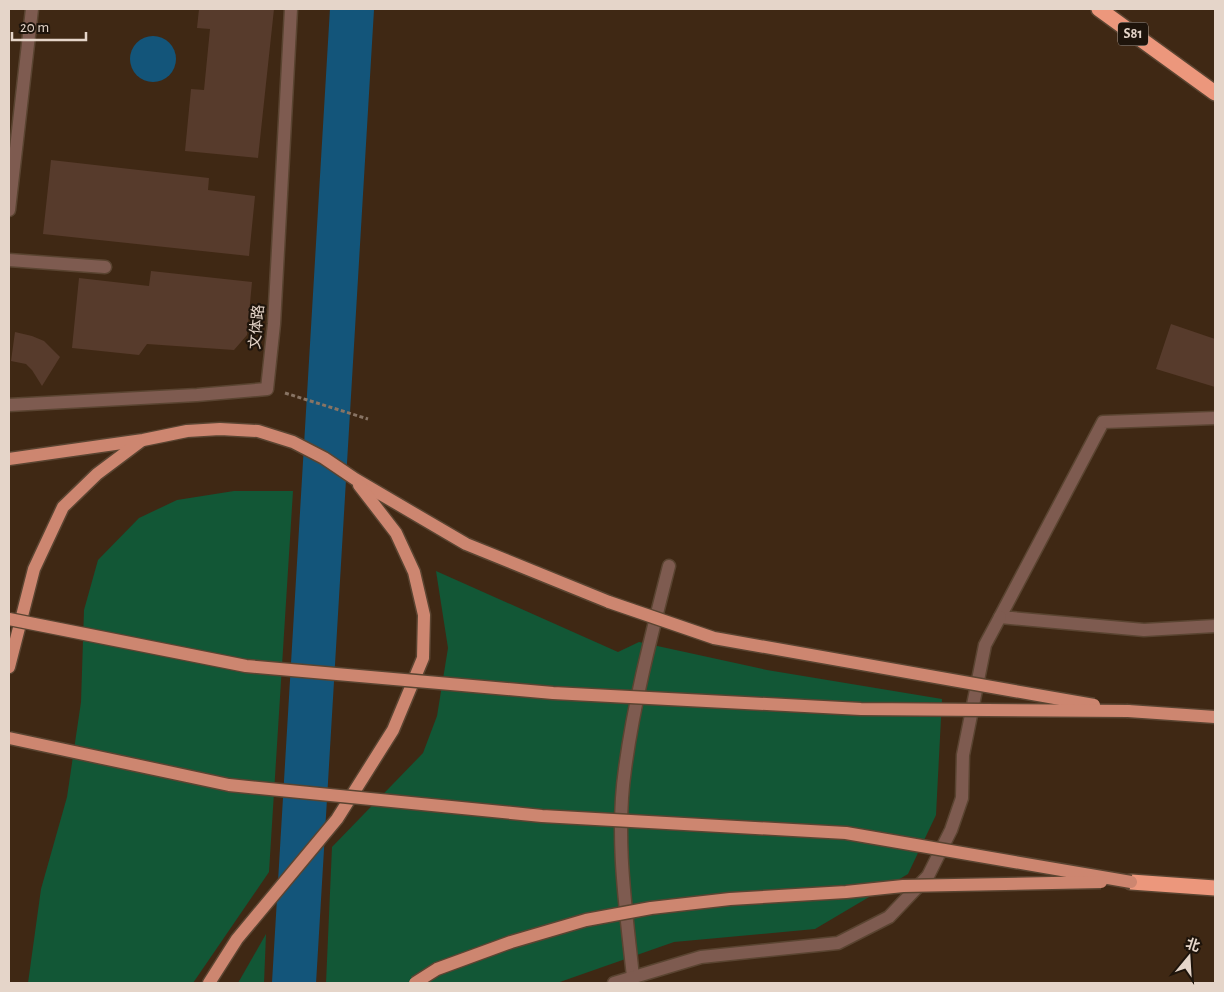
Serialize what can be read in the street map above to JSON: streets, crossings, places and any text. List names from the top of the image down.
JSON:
{
  "streets": {
    "highway": ["S81"],
    "street": ["文体路"]
  },
  "scale_bar": "20 m",
  "north": "top"
}
